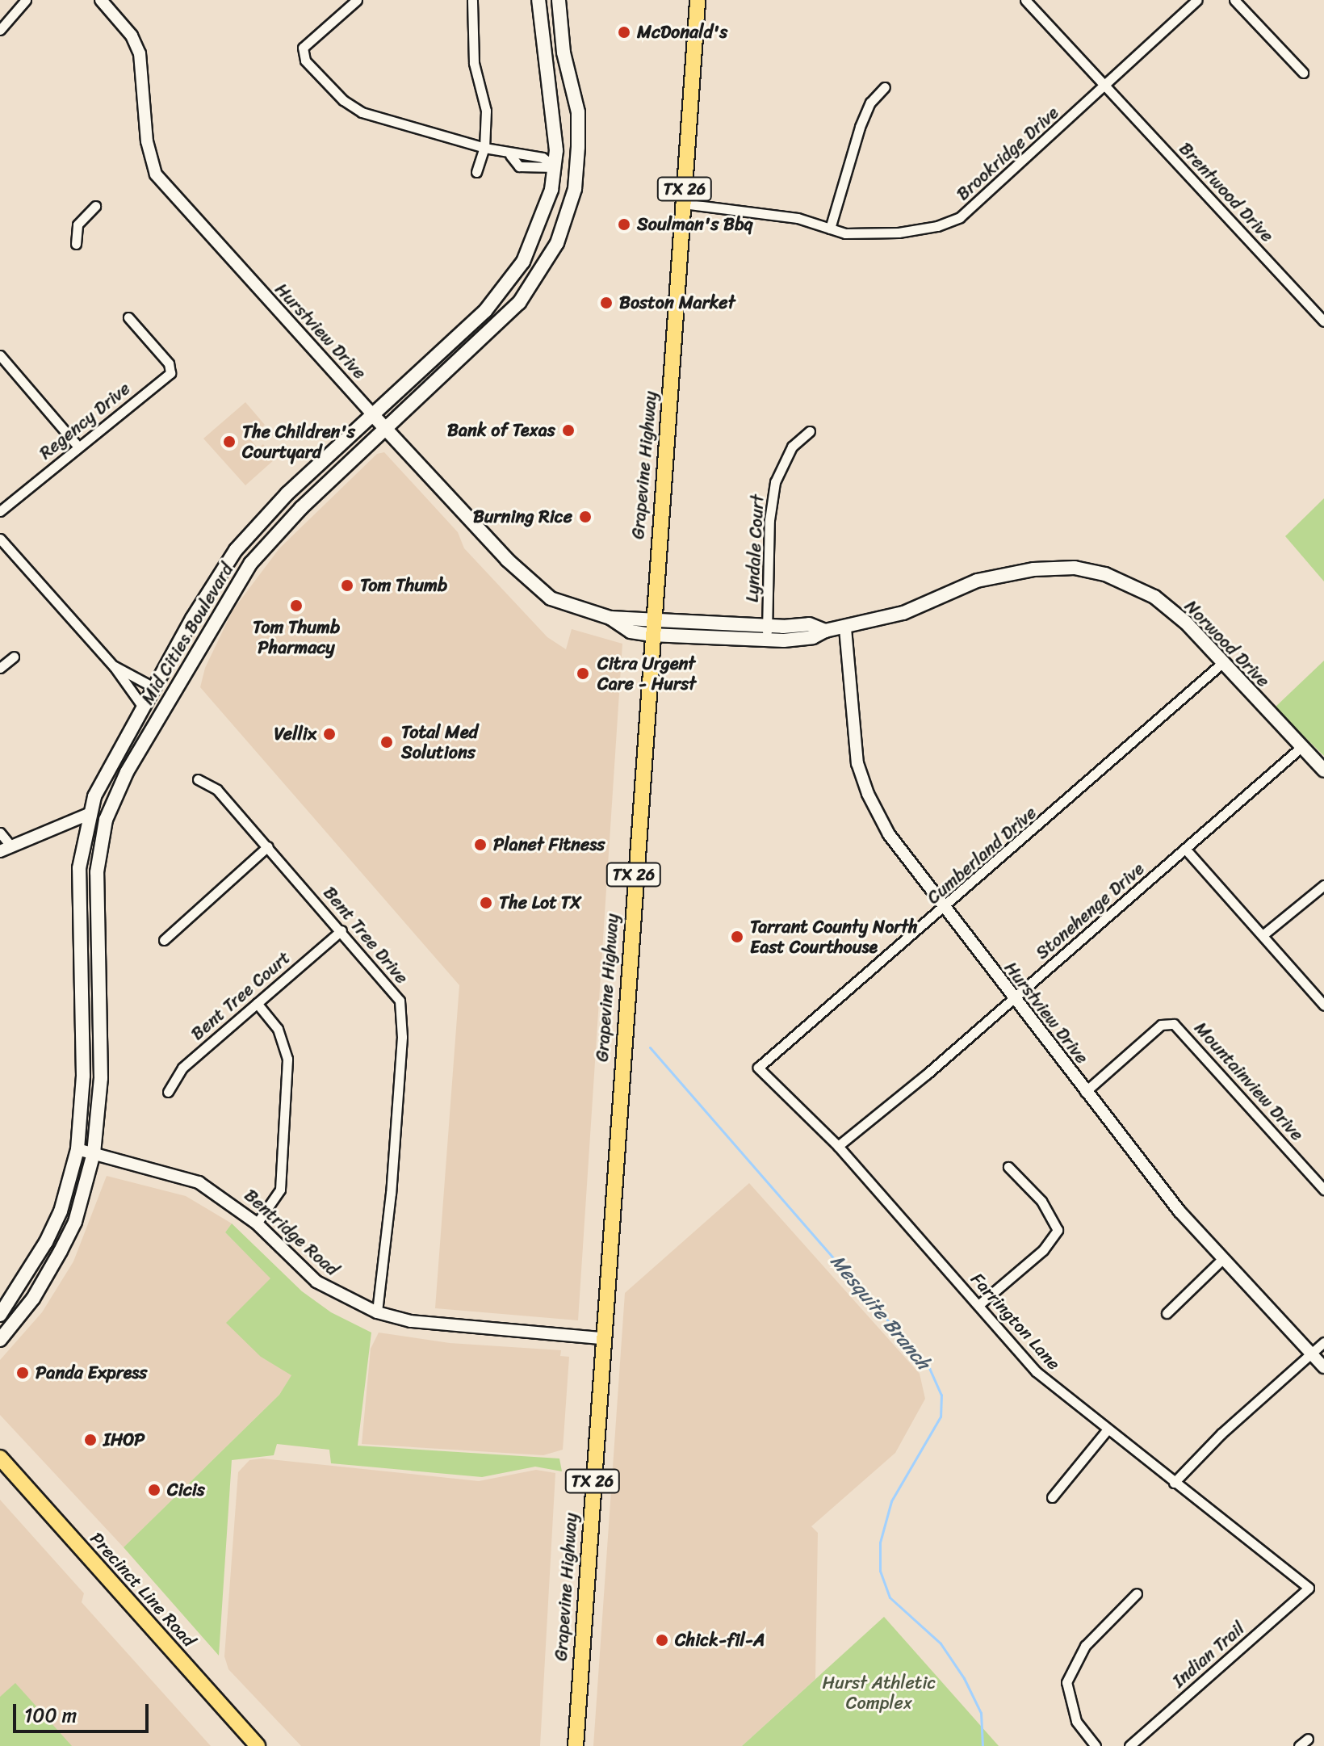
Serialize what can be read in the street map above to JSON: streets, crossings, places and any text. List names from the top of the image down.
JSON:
{
  "streets": {
    "main road": [
      "TX 26",
      "Hurstview Drive",
      "Grapevine Highway",
      "Mid Cities Boulevard",
      "Norwood Drive",
      "Precinct Line Road"
    ],
    "street": [
      "Brookridge Drive",
      "Brentwood Drive",
      "Regency Drive",
      "Lyndale Court",
      "Cumberland Drive",
      "Stonehenge Drive",
      "Bent Tree Drive",
      "Bent Tree Court",
      "Mountainview Drive",
      "Bentridge Road",
      "Farrington Lane",
      "Indian Trail"
    ]
  },
  "crossings": [
    ["Brookridge Drive", "Brentwood Drive"],
    ["Brookridge Drive", "Grapevine Highway"],
    ["Hurstview Drive", "Grapevine Highway"],
    ["Hurstview Drive", "Mid Cities Boulevard"],
    ["Hurstview Drive", "Norwood Drive"],
    ["Hurstview Drive", "Cumberland Drive"],
    ["Hurstview Drive", "Stonehenge Drive"],
    ["Hurstview Drive", "Mountainview Drive"],
    ["Grapevine Highway", "Norwood Drive"],
    ["Grapevine Highway", "Bentridge Road"],
    ["Lyndale Court", "Norwood Drive"],
    ["Mid Cities Boulevard", "Bentridge Road"],
    ["Norwood Drive", "Cumberland Drive"],
    ["Norwood Drive", "Stonehenge Drive"],
    ["Cumberland Drive", "Farrington Lane"],
    ["Stonehenge Drive", "Farrington Lane"],
    ["Bent Tree Drive", "Bent Tree Court"],
    ["Bent Tree Drive", "Bentridge Road"],
    ["Farrington Lane", "Indian Trail"]
  ],
  "water": ["Mesquite Branch"],
  "parks": ["Hurst Athletic Complex"],
  "places": [
    "McDonald's",
    "Soulman's Bbq",
    "Boston Market",
    "Bank of Texas",
    "The Children's Courtyard",
    "Burning Rice",
    "Tom Thumb",
    "Tom Thumb Pharmacy",
    "Citra Urgent Care - Hurst",
    "Vellix",
    "Total Med Solutions",
    "Planet Fitness",
    "The Lot TX",
    "Tarrant County North East Courthouse",
    "Panda Express",
    "IHOP",
    "Cicis",
    "Chick-fil-A"
  ],
  "scale_bar": "100 m"
}
